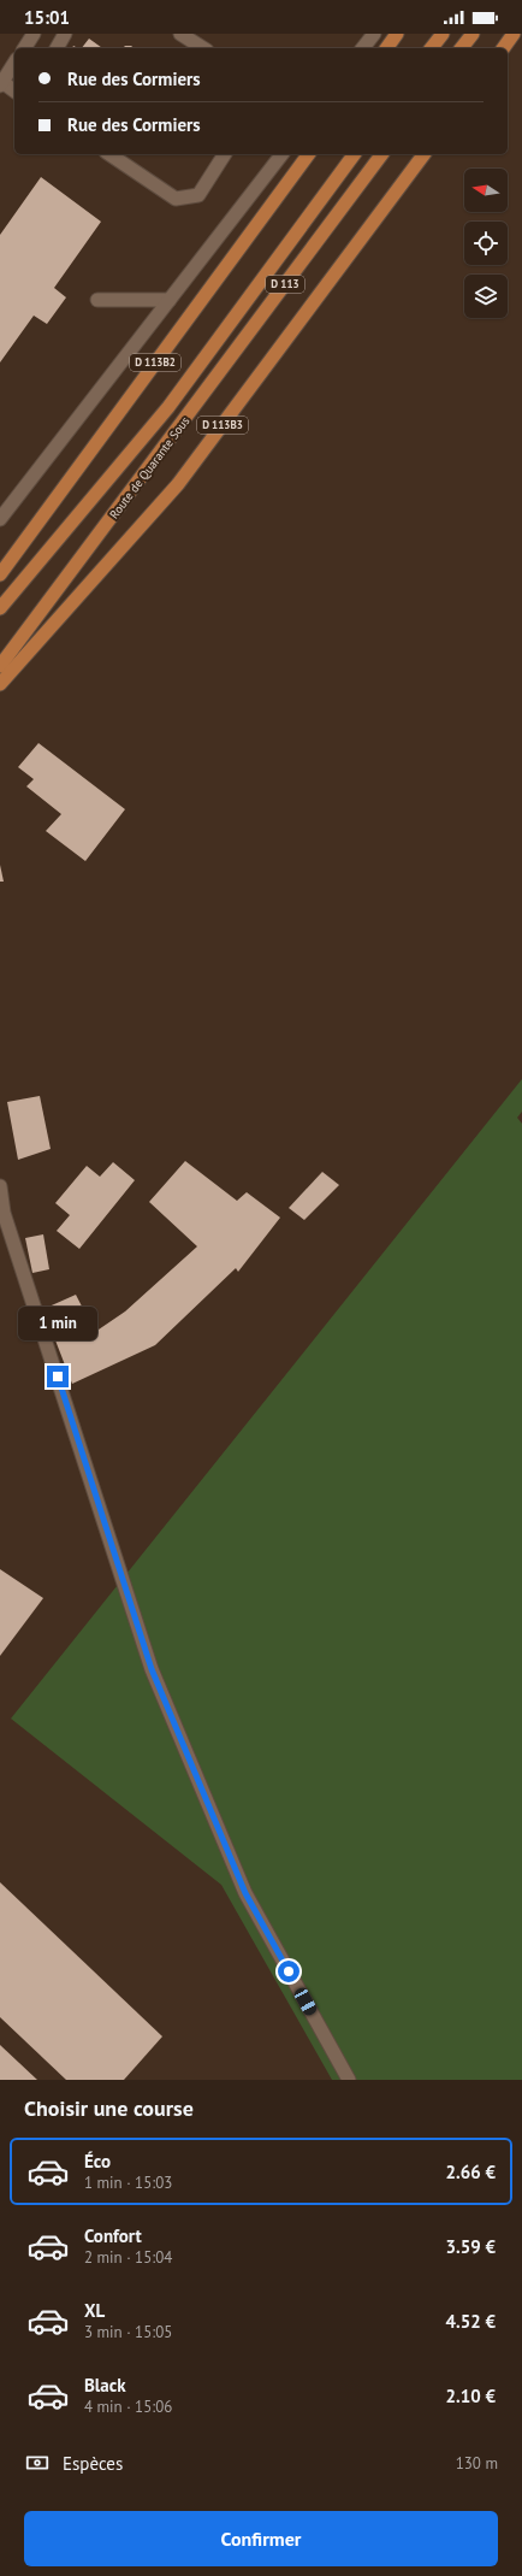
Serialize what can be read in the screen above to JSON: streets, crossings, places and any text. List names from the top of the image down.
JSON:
{
  "streets": {
    "main road": [
      "D 113",
      "D 113B2",
      "D 113B3",
      "Route de Quarante Sous"
    ]
  },
  "north": "left",
  "page": {
    "status": "15:01",
    "banner": ["Rue des Cormiers", "Rue des Cormiers"],
    "bubble": "1 min",
    "heading": "Choisir une course",
    "list": [
      {
        "name": "Éco",
        "note": "1 min · 15:03",
        "value": "2.66 €"
      },
      {
        "name": "Confort",
        "note": "2 min · 15:04",
        "value": "3.59 €"
      },
      {
        "name": "XL",
        "note": "3 min · 15:05",
        "value": "4.52 €"
      },
      {
        "name": "Black",
        "note": "4 min · 15:06",
        "value": "2.10 €"
      }
    ],
    "pay": ["Espèces", "130 m"],
    "buttons": "Confirmer"
  }
}
